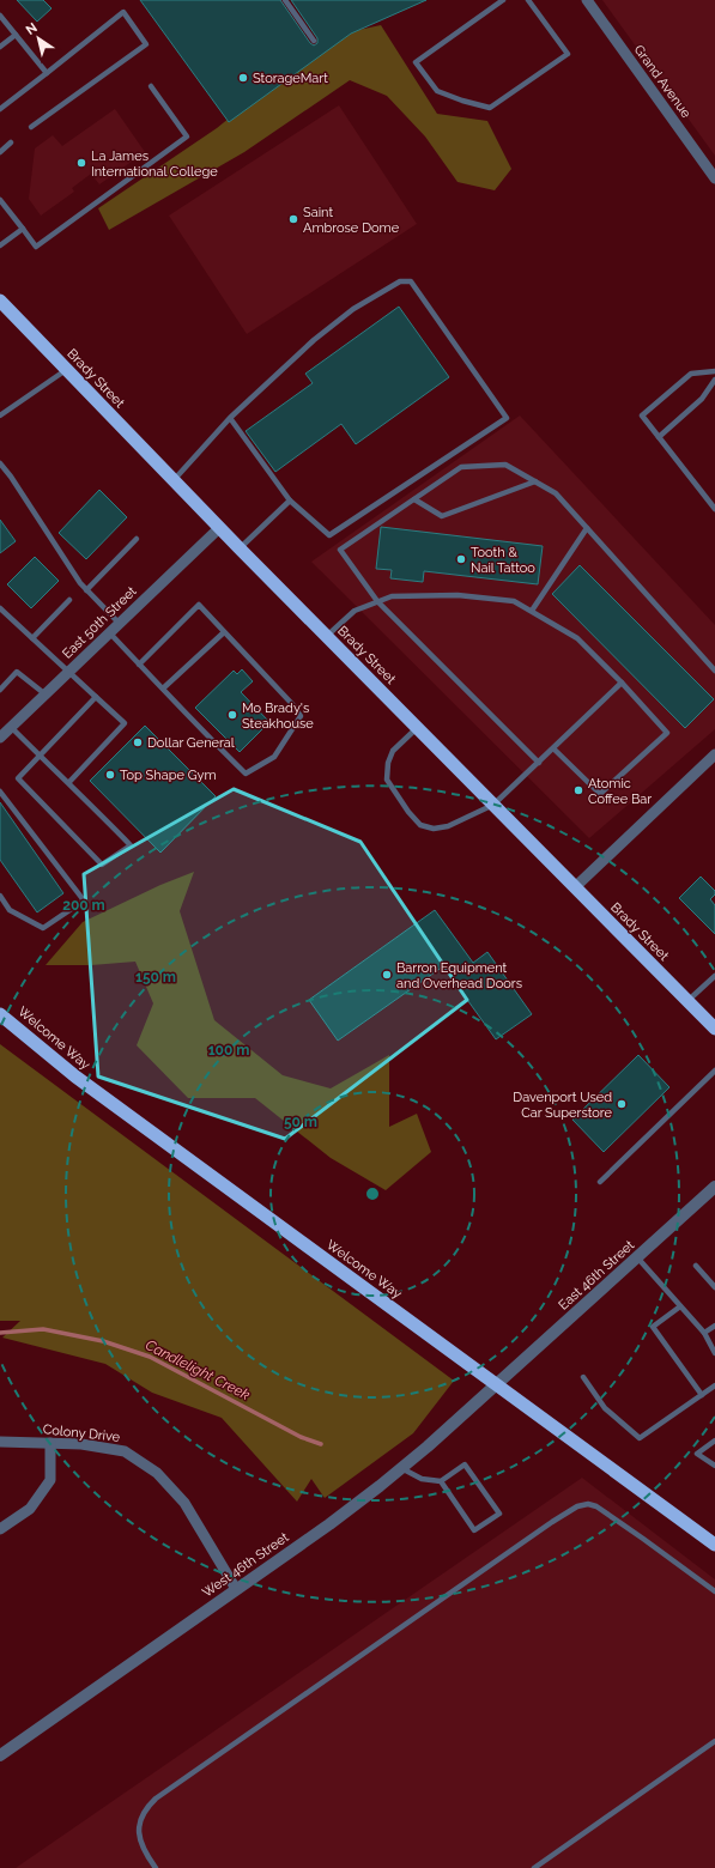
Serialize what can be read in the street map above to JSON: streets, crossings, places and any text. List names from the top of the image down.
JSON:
{
  "streets": {
    "highway": ["Brady Street", "Welcome Way"],
    "street": [
      "Grand Avenue",
      "East 50th Street",
      "East 46th Street",
      "Colony Drive",
      "West 46th Street"
    ]
  },
  "crossings": [
    ["Brady Street", "East 50th Street"],
    ["Welcome Way", "East 46th Street"],
    ["Welcome Way", "West 46th Street"],
    ["East 46th Street", "West 46th Street"],
    ["Colony Drive", "West 46th Street"]
  ],
  "water": ["Candlelight Creek"],
  "places": [
    "StorageMart",
    "La James International College",
    "Saint Ambrose Dome",
    "Tooth & Nail Tattoo",
    "Mo Brady's Steakhouse",
    "Dollar General",
    "Top Shape Gym",
    "Atomic Coffee Bar",
    "Barron Equipment and Overhead Doors",
    "Davenport Used Car Superstore"
  ],
  "north": "top left",
  "rings": [
    "200 m",
    "150 m",
    "100 m",
    "50 m"
  ]
}
